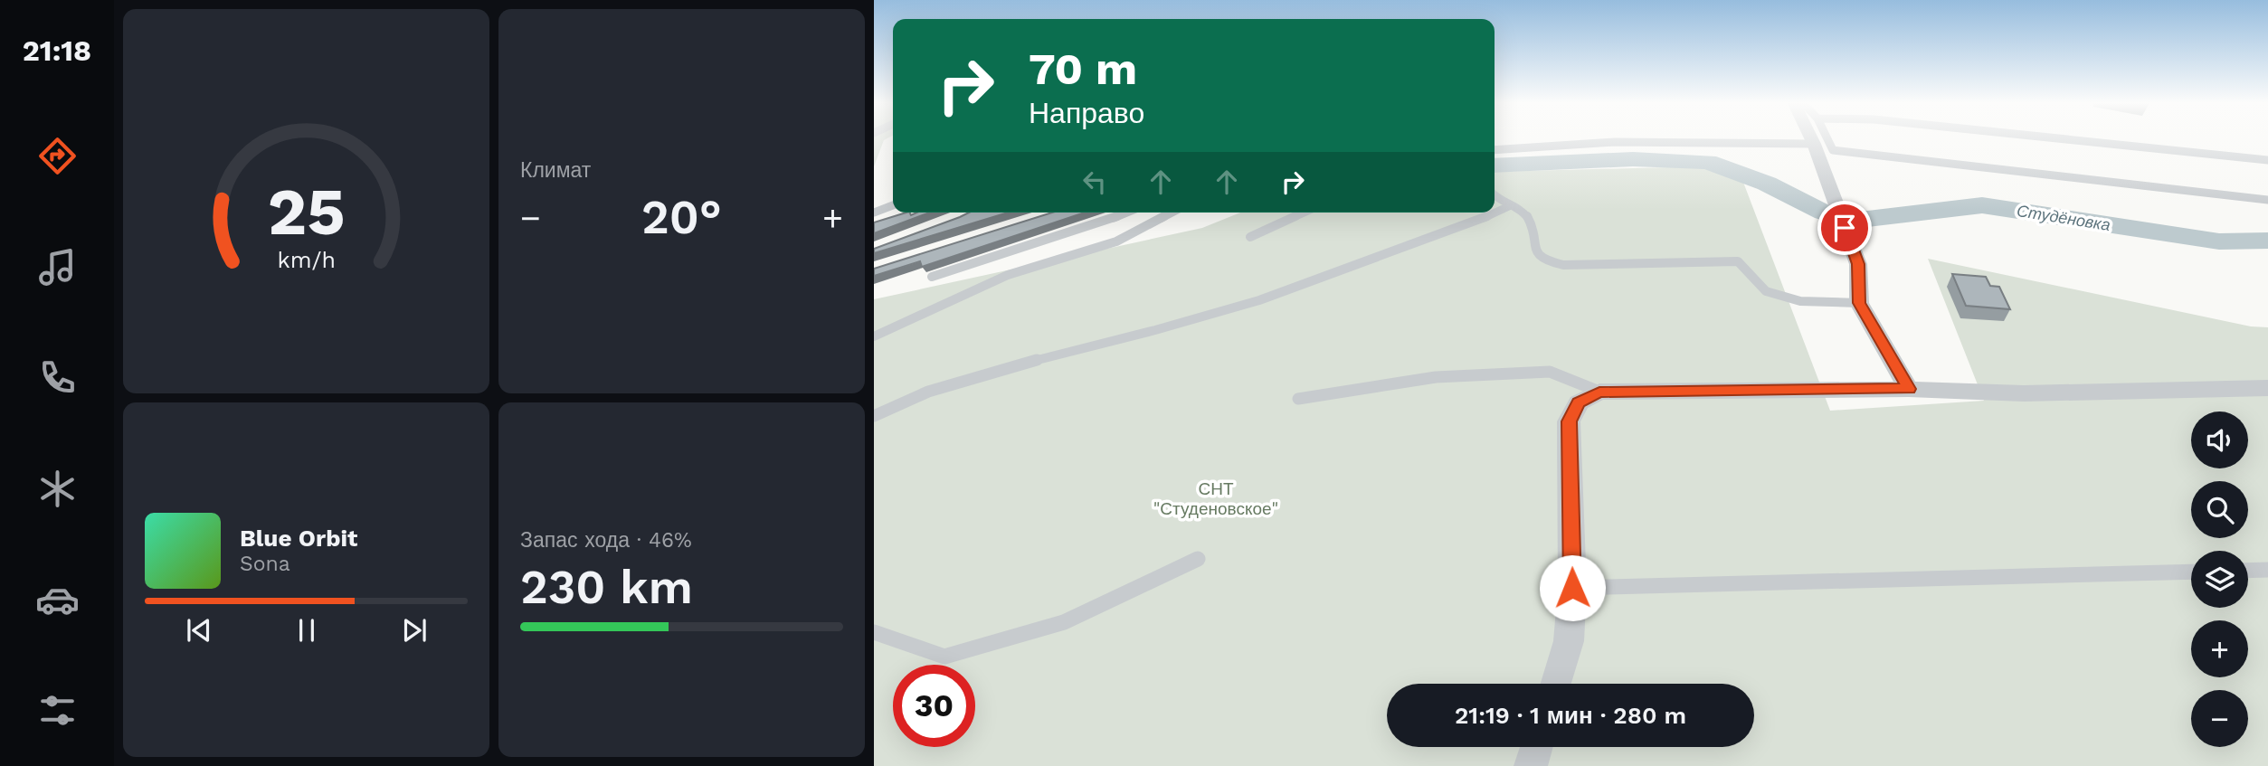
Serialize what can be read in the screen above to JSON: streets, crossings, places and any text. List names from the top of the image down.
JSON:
{
  "water": ["Студёновка"],
  "parks": ["СНТ \"Студеновское\""],
  "page": {
    "tabs": "21:18",
    "tile": [
      "Климат",
      ["Запас хода · 46%", "230 km"]
    ],
    "turn": ["70 m", "Направо"],
    "heat": ["−", "20°", "+"],
    "map_buttons": ["+", "−"],
    "song": ["Blue Orbit", "Sona"],
    "limit": "30",
    "trip": "21:19 · 1 мин · 280 m",
    "gauge": ["25", "km/h"]
  }
}
